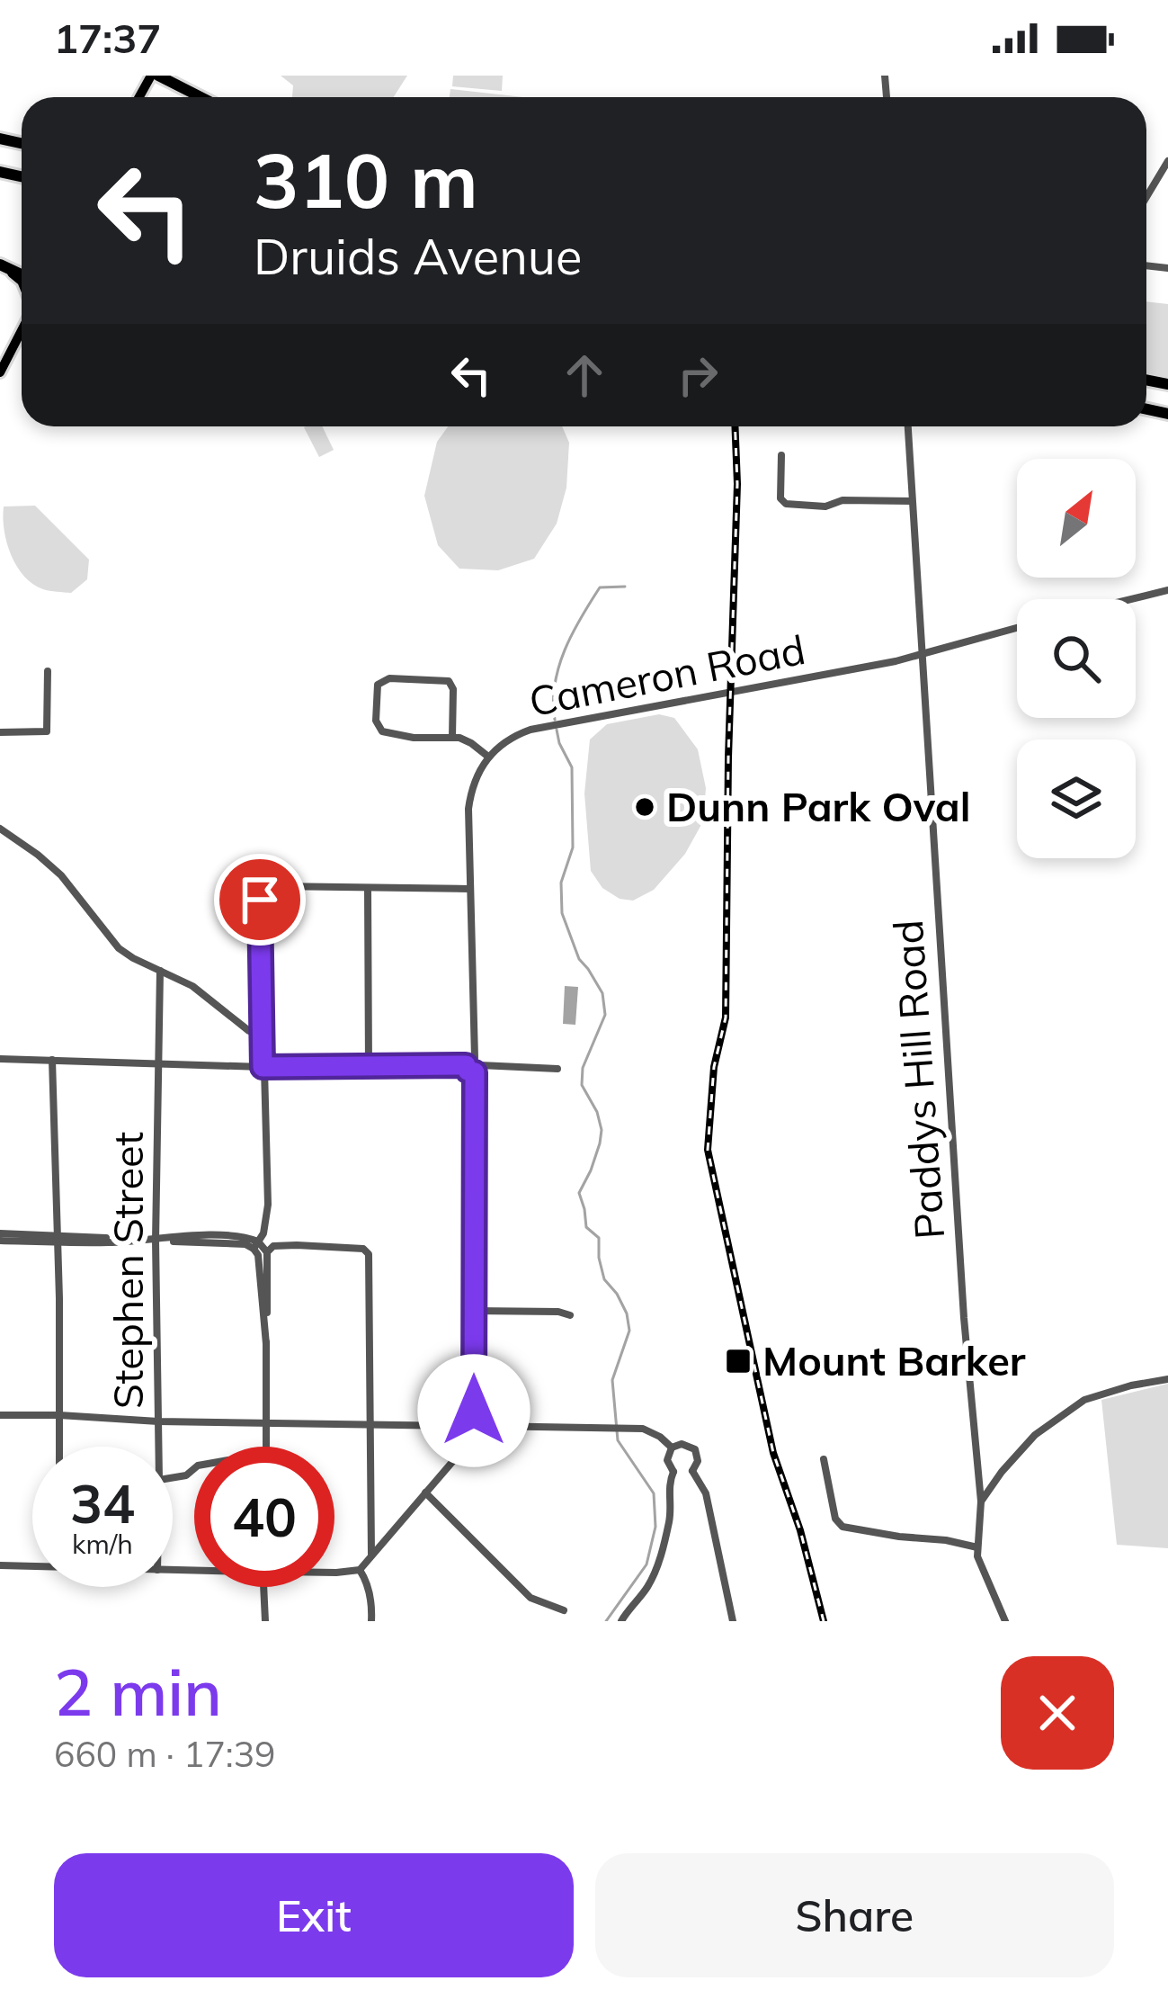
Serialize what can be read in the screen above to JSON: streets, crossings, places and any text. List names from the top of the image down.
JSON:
{
  "streets": {
    "street": ["Cameron Road", "Paddys Hill Road", "Stephen Street"]
  },
  "crossings": [
    ["Cameron Road", "Paddys Hill Road"]
  ],
  "places": {
    "other": ["Dunn Park Oval"],
    "transit": ["Mount Barker"]
  },
  "north": "top right",
  "page": {
    "status": "17:37",
    "turn": ["310 m", "Druids Avenue"],
    "speed": "34 km/h",
    "limit": "40",
    "heading": ["2 min", "660 m · 17:39"],
    "buttons": ["Exit", "Share"]
  }
}
